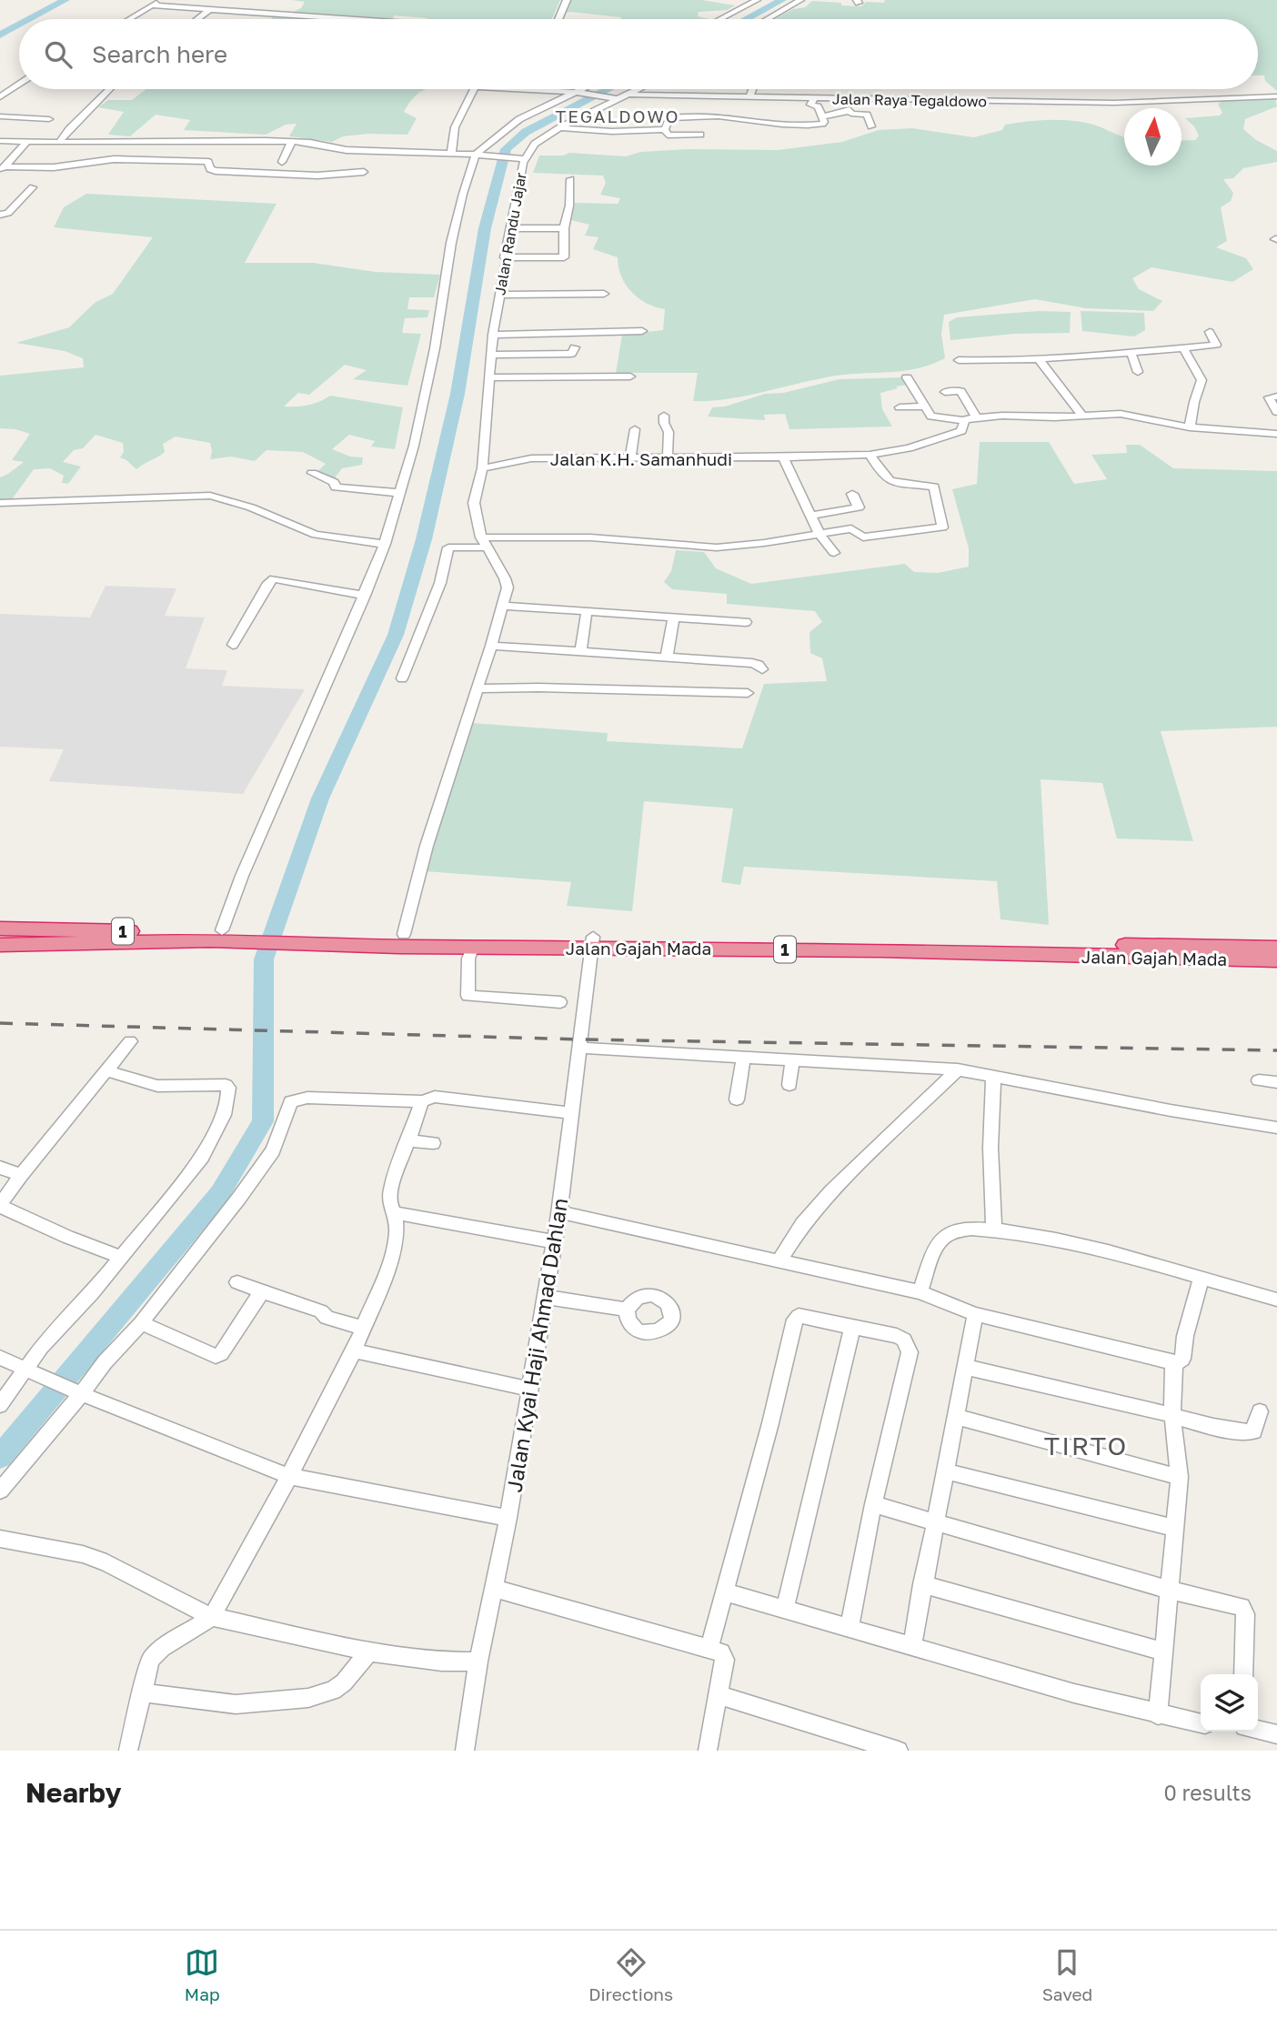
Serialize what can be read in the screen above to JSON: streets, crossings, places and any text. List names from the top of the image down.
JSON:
{
  "streets": {
    "highway": ["1", "Jalan Gajah Mada"],
    "street": [
      "Jalan Raya Tegaldowo",
      "Jalan Randu Jajar",
      "Jalan K.H. Samanhudi",
      "Jalan Kyai Haji Ahmad Dahlan"
    ]
  },
  "crossings": [
    ["Jalan Raya Tegaldowo", "Jalan Randu Jajar"],
    ["Jalan Randu Jajar", "Jalan K.H. Samanhudi"],
    ["Jalan Gajah Mada", "Jalan Kyai Haji Ahmad Dahlan"]
  ],
  "districts": ["TEGALDOWO", "TIRTO"],
  "north": "top",
  "page": {
    "search": "Search here",
    "heading": ["Nearby", "0 results"],
    "nav": ["Map", "Directions", "Saved"]
  }
}
